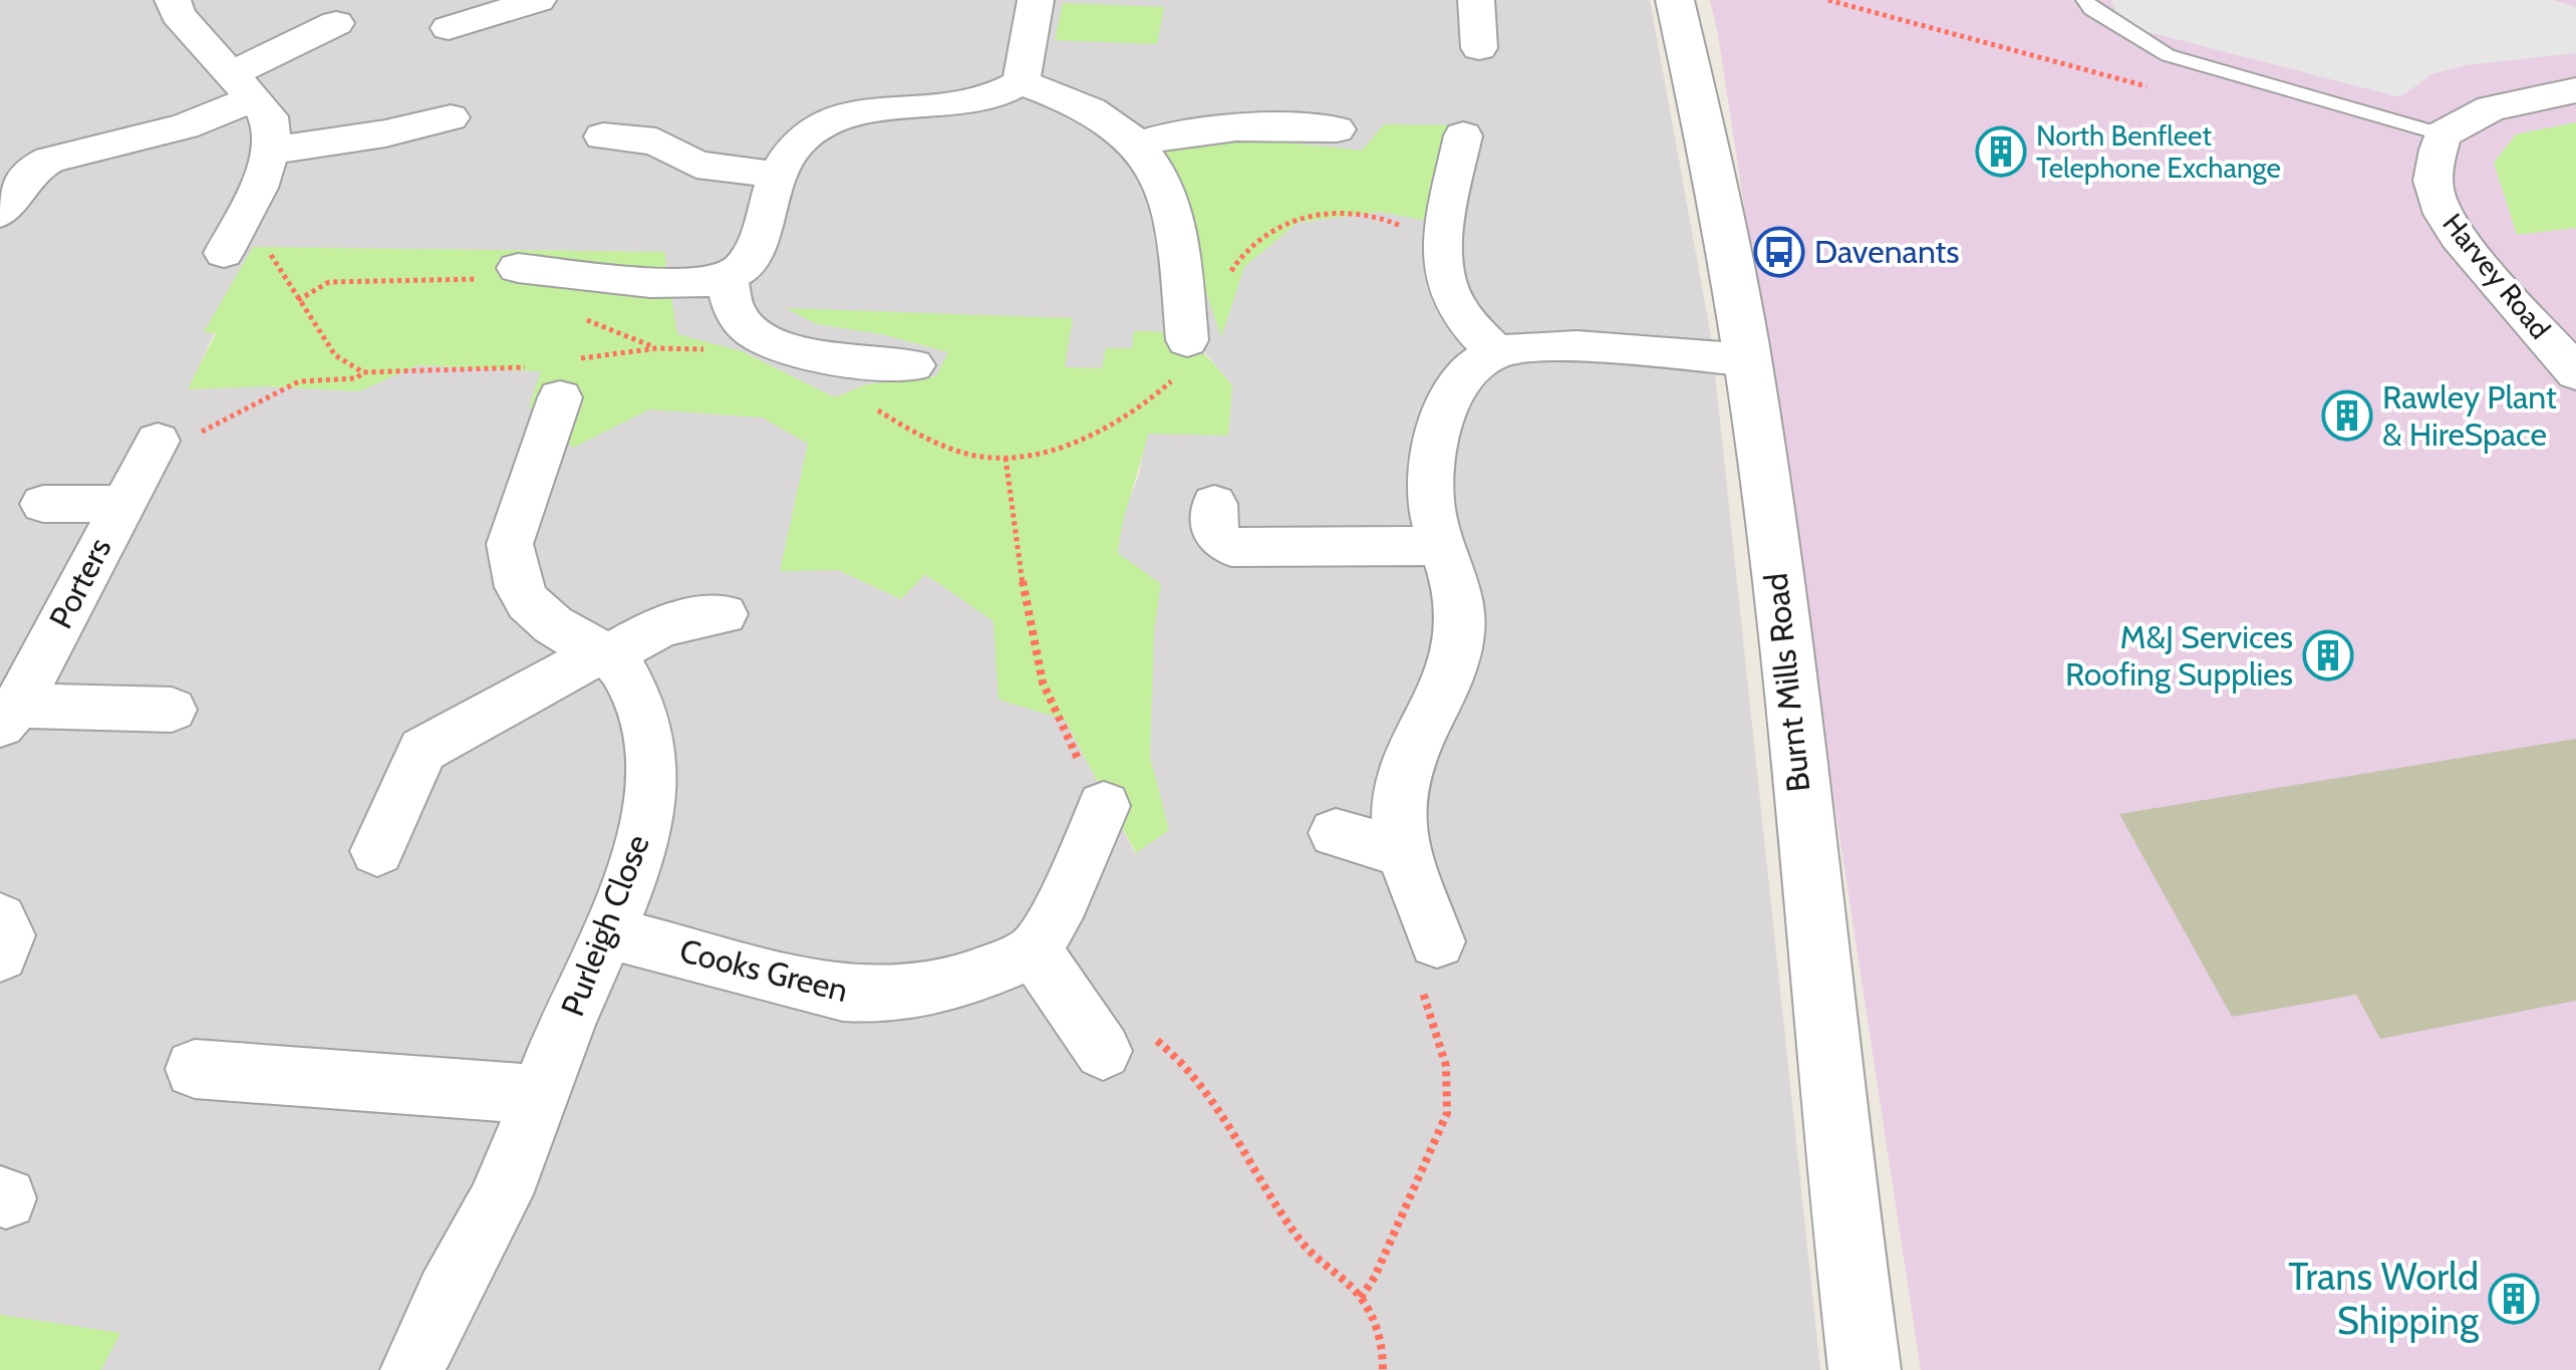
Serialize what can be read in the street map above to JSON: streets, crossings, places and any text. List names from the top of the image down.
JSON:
{
  "streets": {
    "street": [
      "Harvey Road",
      "Porters",
      "Burnt Mills Road",
      "Purleigh Close",
      "Cooks Green"
    ]
  },
  "crossings": [
    ["Purleigh Close", "Cooks Green"]
  ],
  "places": {
    "building": [
      "North Benfleet Telephone Exchange",
      "Rawley Plant & HireSpace",
      "M&J Services Roofing Supplies",
      "Trans World Shipping"
    ],
    "bus stop": ["Davenants"]
  }
}
